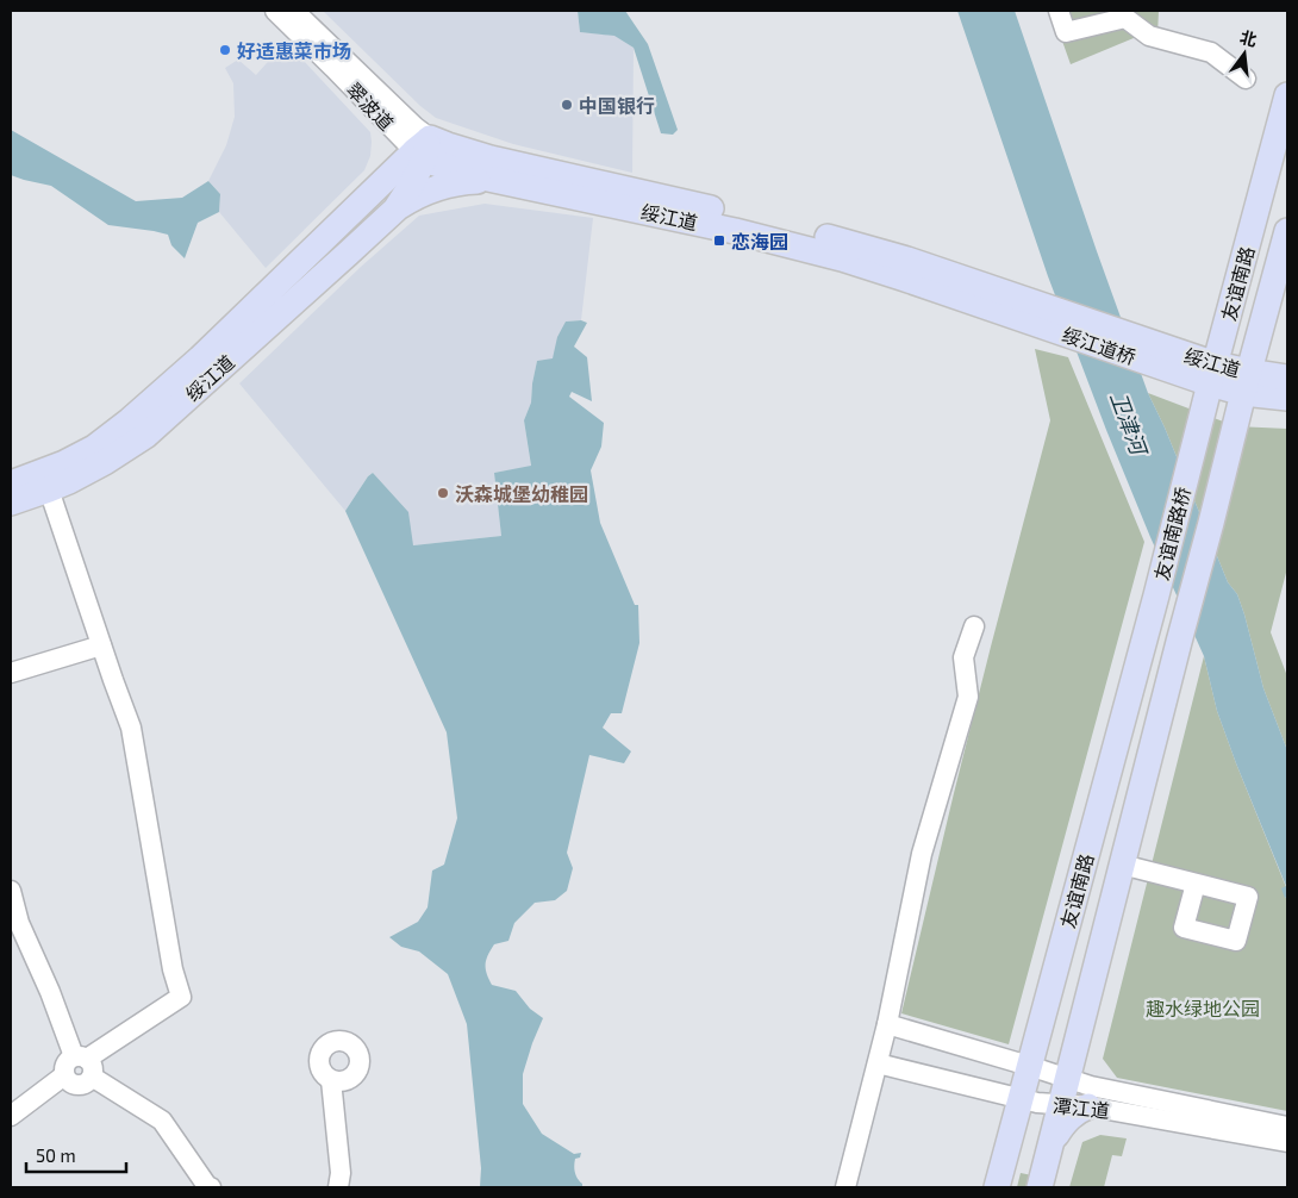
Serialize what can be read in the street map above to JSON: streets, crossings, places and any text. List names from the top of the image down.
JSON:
{
  "streets": {
    "main road": [
      "绥江道",
      "友谊南路",
      "绥江道桥",
      "友谊南路桥"
    ],
    "street": ["翠波道", "潭江道"]
  },
  "crossings": [
    ["翠波道", "绥江道"],
    ["绥江道", "友谊南路"],
    ["绥江道", "绥江道桥"],
    ["友谊南路", "友谊南路桥"],
    ["友谊南路", "潭江道"]
  ],
  "water": ["卫津河"],
  "parks": ["趣水绿地公园"],
  "places": {
    "other": ["好适惠菜市场", "中国银行", "沃森城堡幼稚园"],
    "transit": ["恋海园"]
  },
  "scale_bar": "50 m",
  "north": "top"
}
